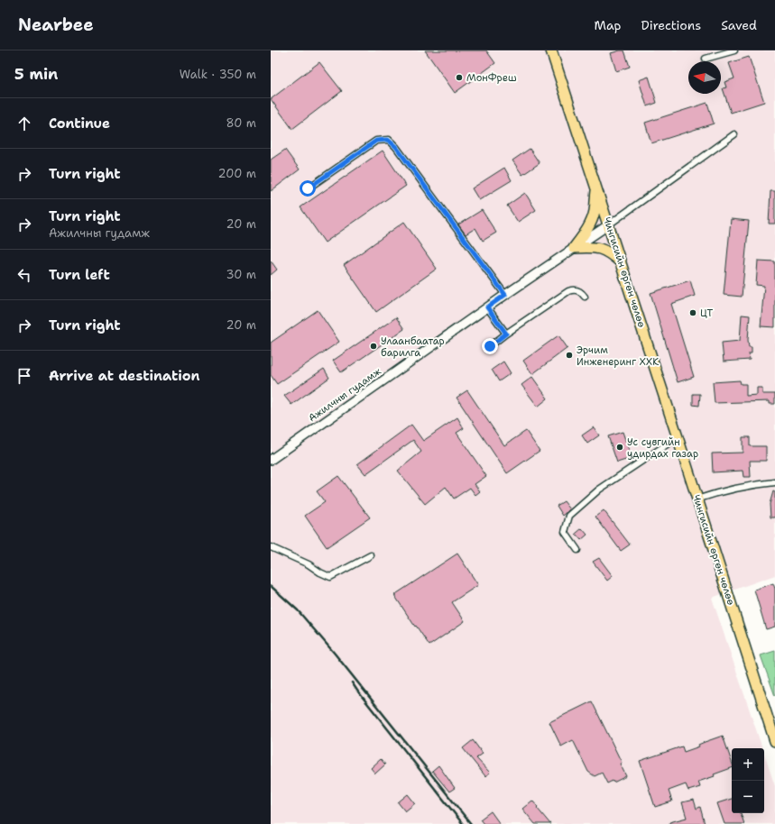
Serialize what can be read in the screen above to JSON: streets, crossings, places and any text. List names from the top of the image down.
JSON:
{
  "streets": {
    "highway": ["Чингисийн өргөн чөлөө"],
    "main road": ["Ажилчны гудамж"]
  },
  "crossings": [
    ["Чингисийн өргөн чөлөө", "Ажилчны гудамж"]
  ],
  "places": [
    "МонФреш",
    "ЦТ",
    "Улаанбаатар барилга",
    "Эрчим Инженеринг ХХК",
    "Ус сувгийн удирдах газар"
  ],
  "north": "left",
  "page": {
    "header": "Nearbee",
    "nav": ["Map", "Directions", "Saved"],
    "heading": ["5 min", "Walk · 350 m"],
    "list": [
      ["Continue", "80 m"],
      ["Turn right", "200 m"],
      ["Turn right", "Ажилчны гудамж", "20 m"],
      ["Turn left", "30 m"],
      ["Turn right", "20 m"],
      "Arrive at destination"
    ],
    "map_buttons": ["+", "−"]
  }
}
